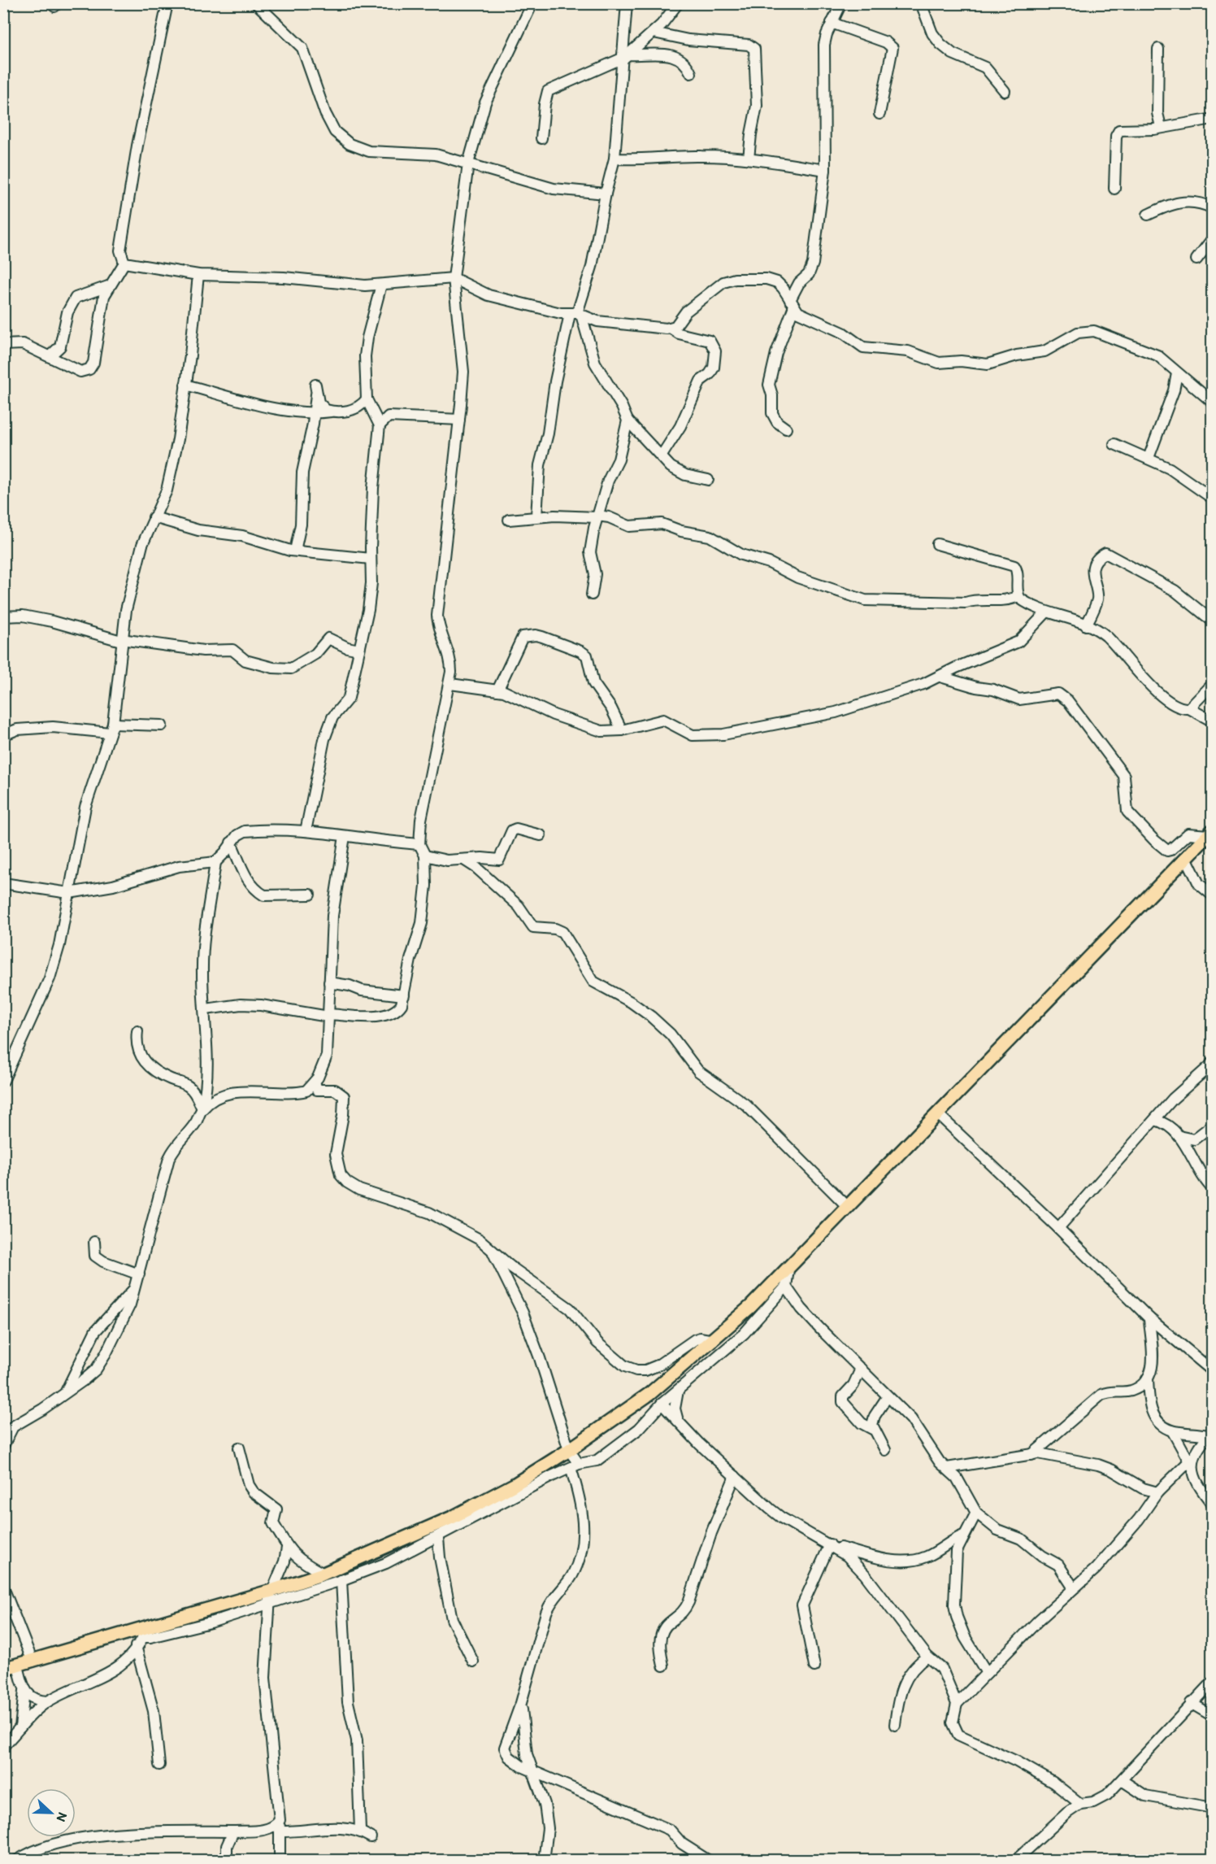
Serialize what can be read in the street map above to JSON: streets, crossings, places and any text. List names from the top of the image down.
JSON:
{
  "north": "right"
}
